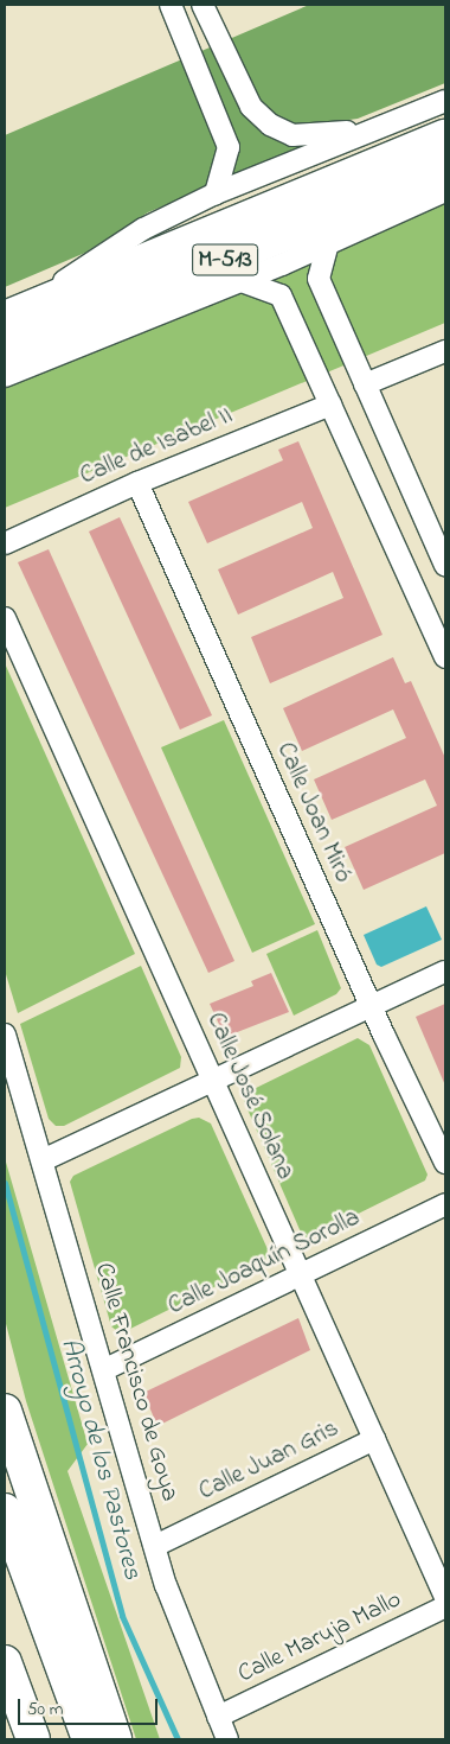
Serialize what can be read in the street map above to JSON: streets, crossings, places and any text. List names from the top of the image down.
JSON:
{
  "streets": {
    "main road": ["M-513"],
    "street": [
      "Calle de Isabel II",
      "Calle Joan Miró",
      "Calle José Solana",
      "Calle Joaquín Sorolla",
      "Calle Francisco de Goya",
      "Calle Juan Gris",
      "Calle Maruja Mallo"
    ]
  },
  "crossings": [
    ["Calle de Isabel II", "Calle Joan Miró"],
    ["Calle José Solana", "Calle Joaquín Sorolla"],
    ["Calle José Solana", "Calle Juan Gris"],
    ["Calle Joaquín Sorolla", "Calle Francisco de Goya"],
    ["Calle Francisco de Goya", "Calle Juan Gris"],
    ["Calle Francisco de Goya", "Calle Maruja Mallo"]
  ],
  "water": ["Arroyo de los Pastores"],
  "scale_bar": "50 m"
}
